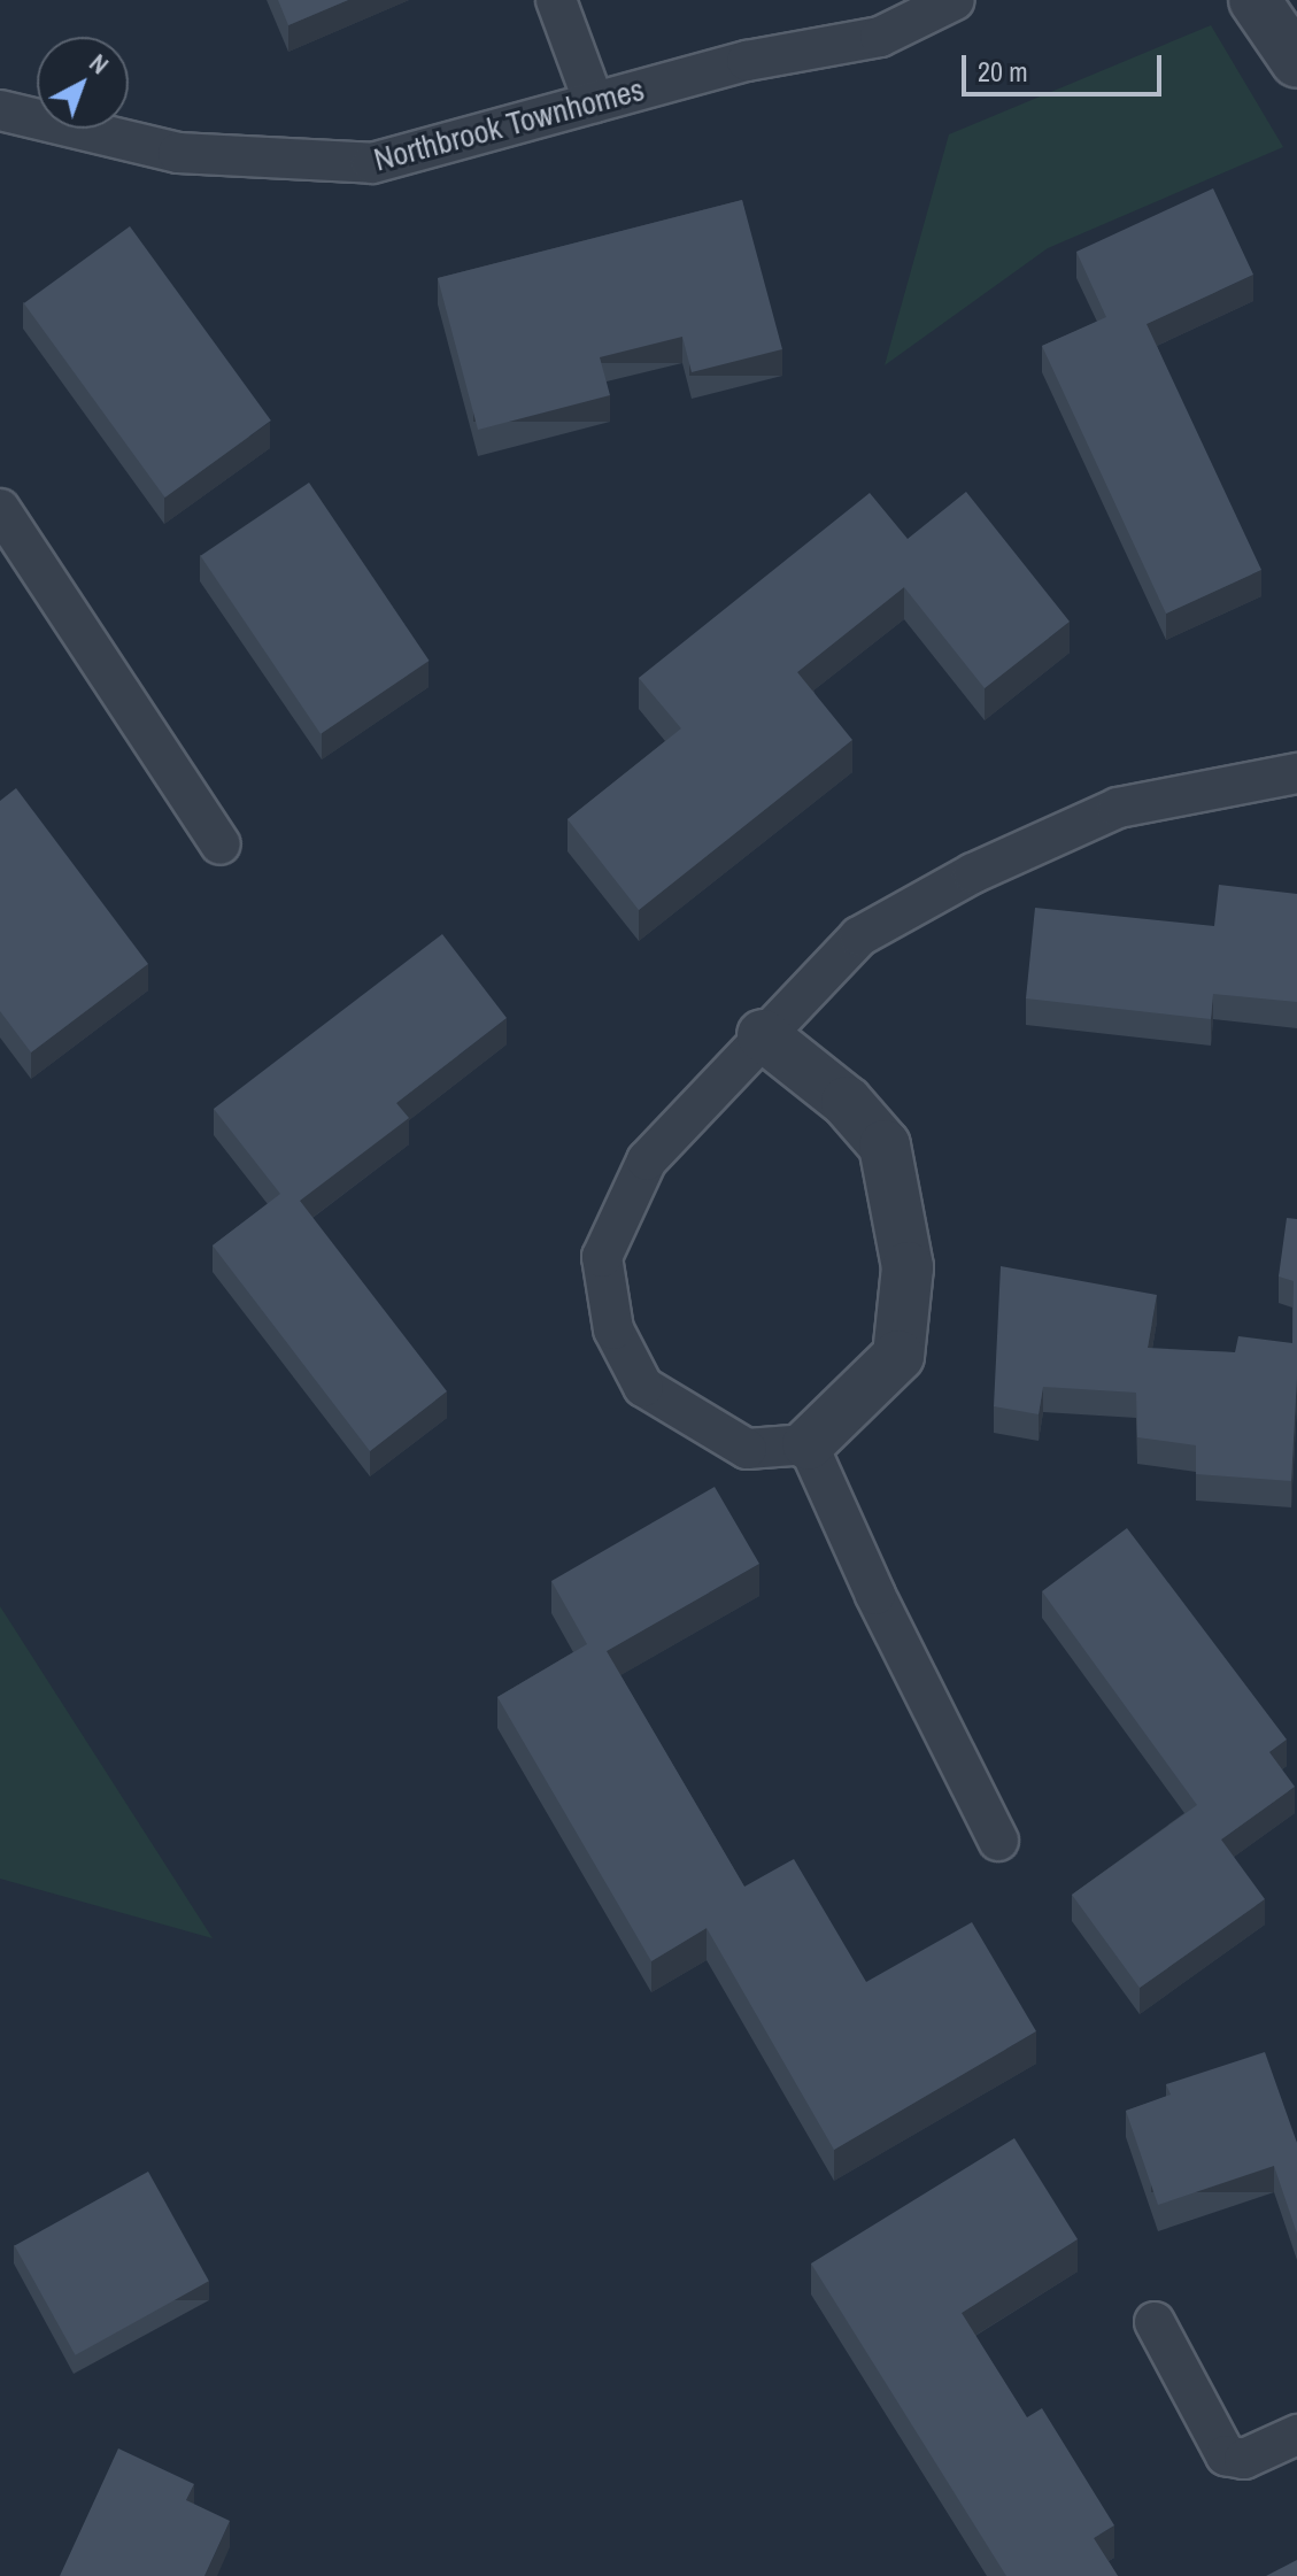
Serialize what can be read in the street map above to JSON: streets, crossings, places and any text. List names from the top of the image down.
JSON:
{
  "streets": {
    "lane": ["Northbrook Townhomes"]
  },
  "scale_bar": "20 m",
  "north": "top right"
}
